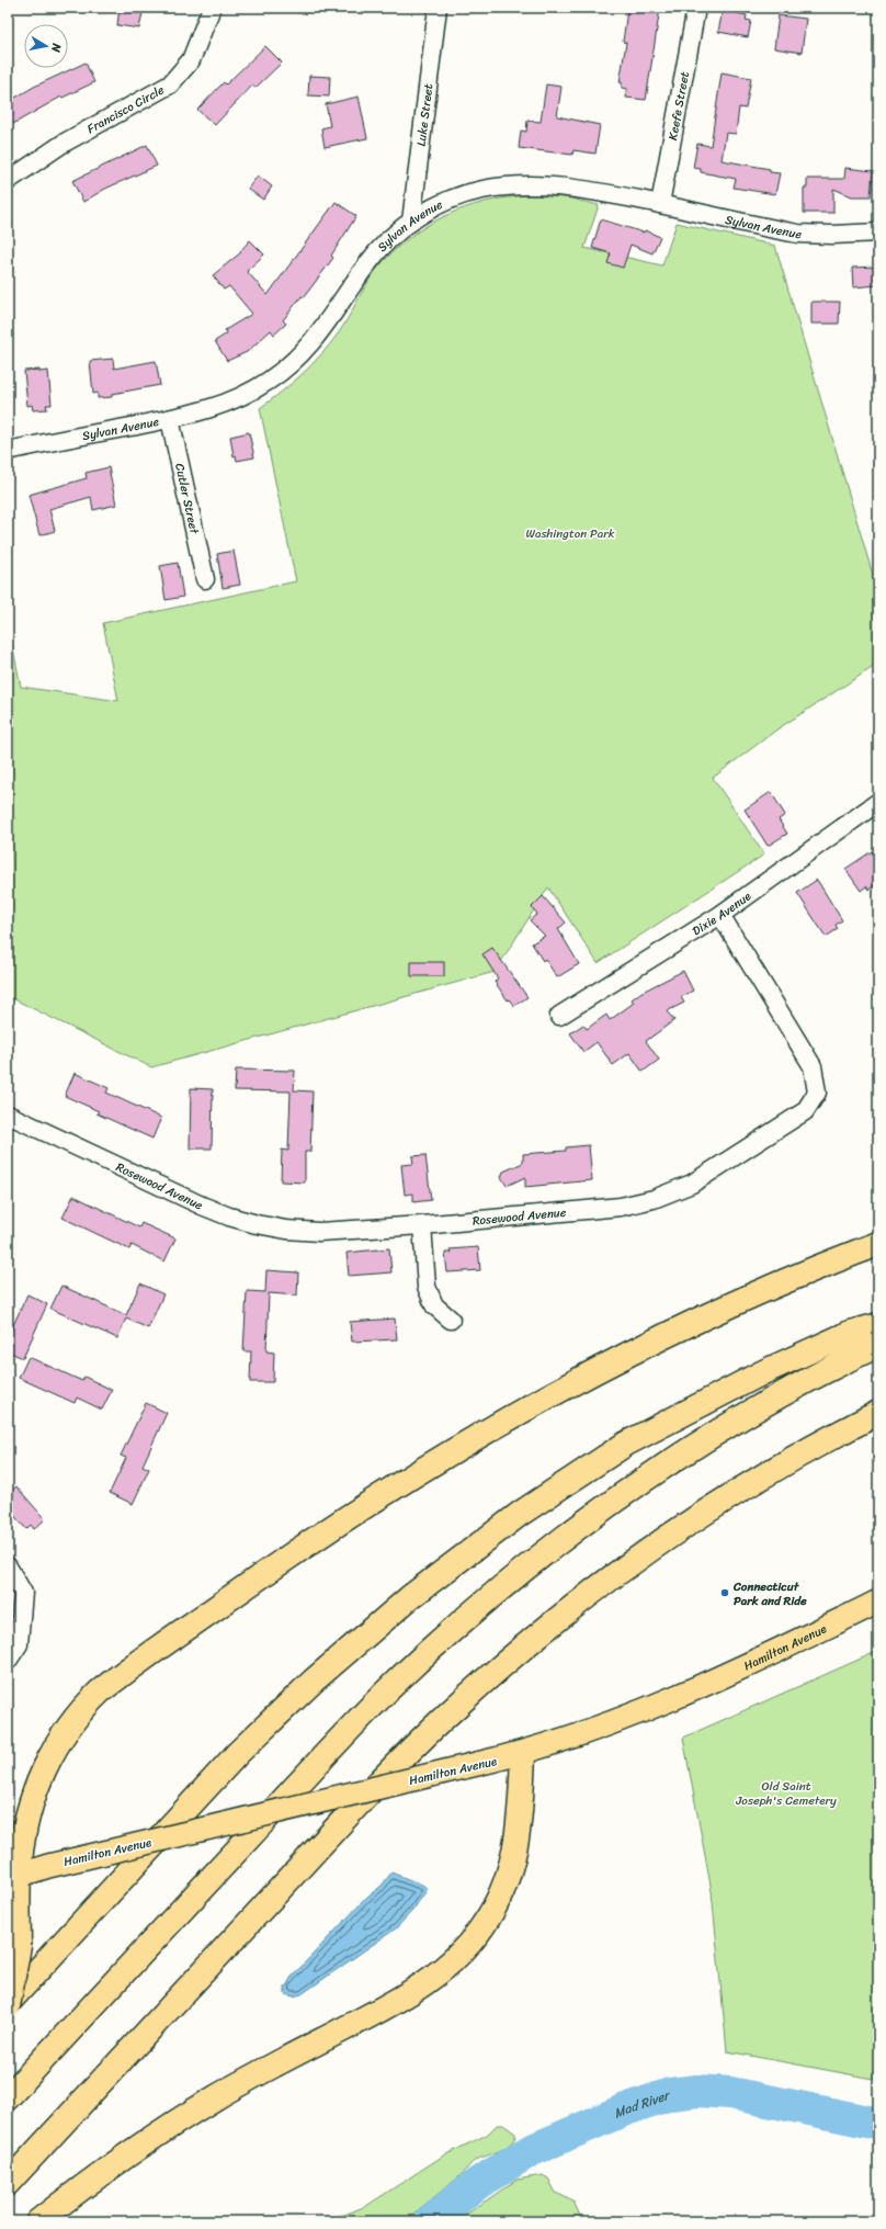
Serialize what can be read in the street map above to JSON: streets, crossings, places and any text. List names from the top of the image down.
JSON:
{
  "streets": {
    "main road": ["Hamilton Avenue"],
    "street": [
      "Keefe Street",
      "Francisco Circle",
      "Luke Street",
      "Sylvan Avenue",
      "Cutler Street",
      "Dixie Avenue",
      "Rosewood Avenue"
    ]
  },
  "crossings": [
    ["Keefe Street", "Sylvan Avenue"],
    ["Luke Street", "Sylvan Avenue"],
    ["Sylvan Avenue", "Cutler Street"],
    ["Dixie Avenue", "Rosewood Avenue"]
  ],
  "water": ["Mad River"],
  "parks": ["Washington Park", "Old Saint Joseph's Cemetery"],
  "places": ["Connecticut Park and Ride"],
  "north": "right"
}
